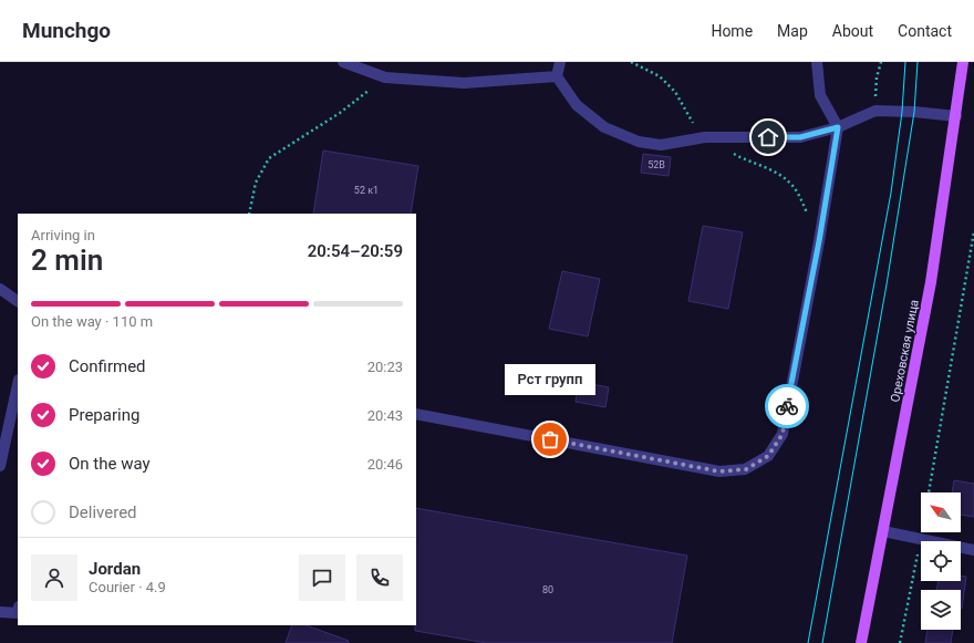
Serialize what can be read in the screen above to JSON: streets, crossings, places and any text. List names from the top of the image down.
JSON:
{
  "streets": {
    "main road": ["Ореховская улица"]
  },
  "places": ["Рст групп"],
  "house_numbers": ["52В", "52 к1", "80"],
  "north": "top left",
  "page": {
    "header": "Munchgo",
    "nav": [
      "Home",
      "Map",
      "About",
      "Contact"
    ],
    "heading": ["2 min", "Arriving in", "20:54–20:59"],
    "panel": ["Jordan", "Courier · 4.9"],
    "bar": "On the way · 110 m",
    "list": [
      ["Confirmed", "20:23"],
      ["Preparing", "20:43"],
      ["On the way", "20:46"],
      "Delivered"
    ],
    "bubble": "Рст групп"
  }
}
